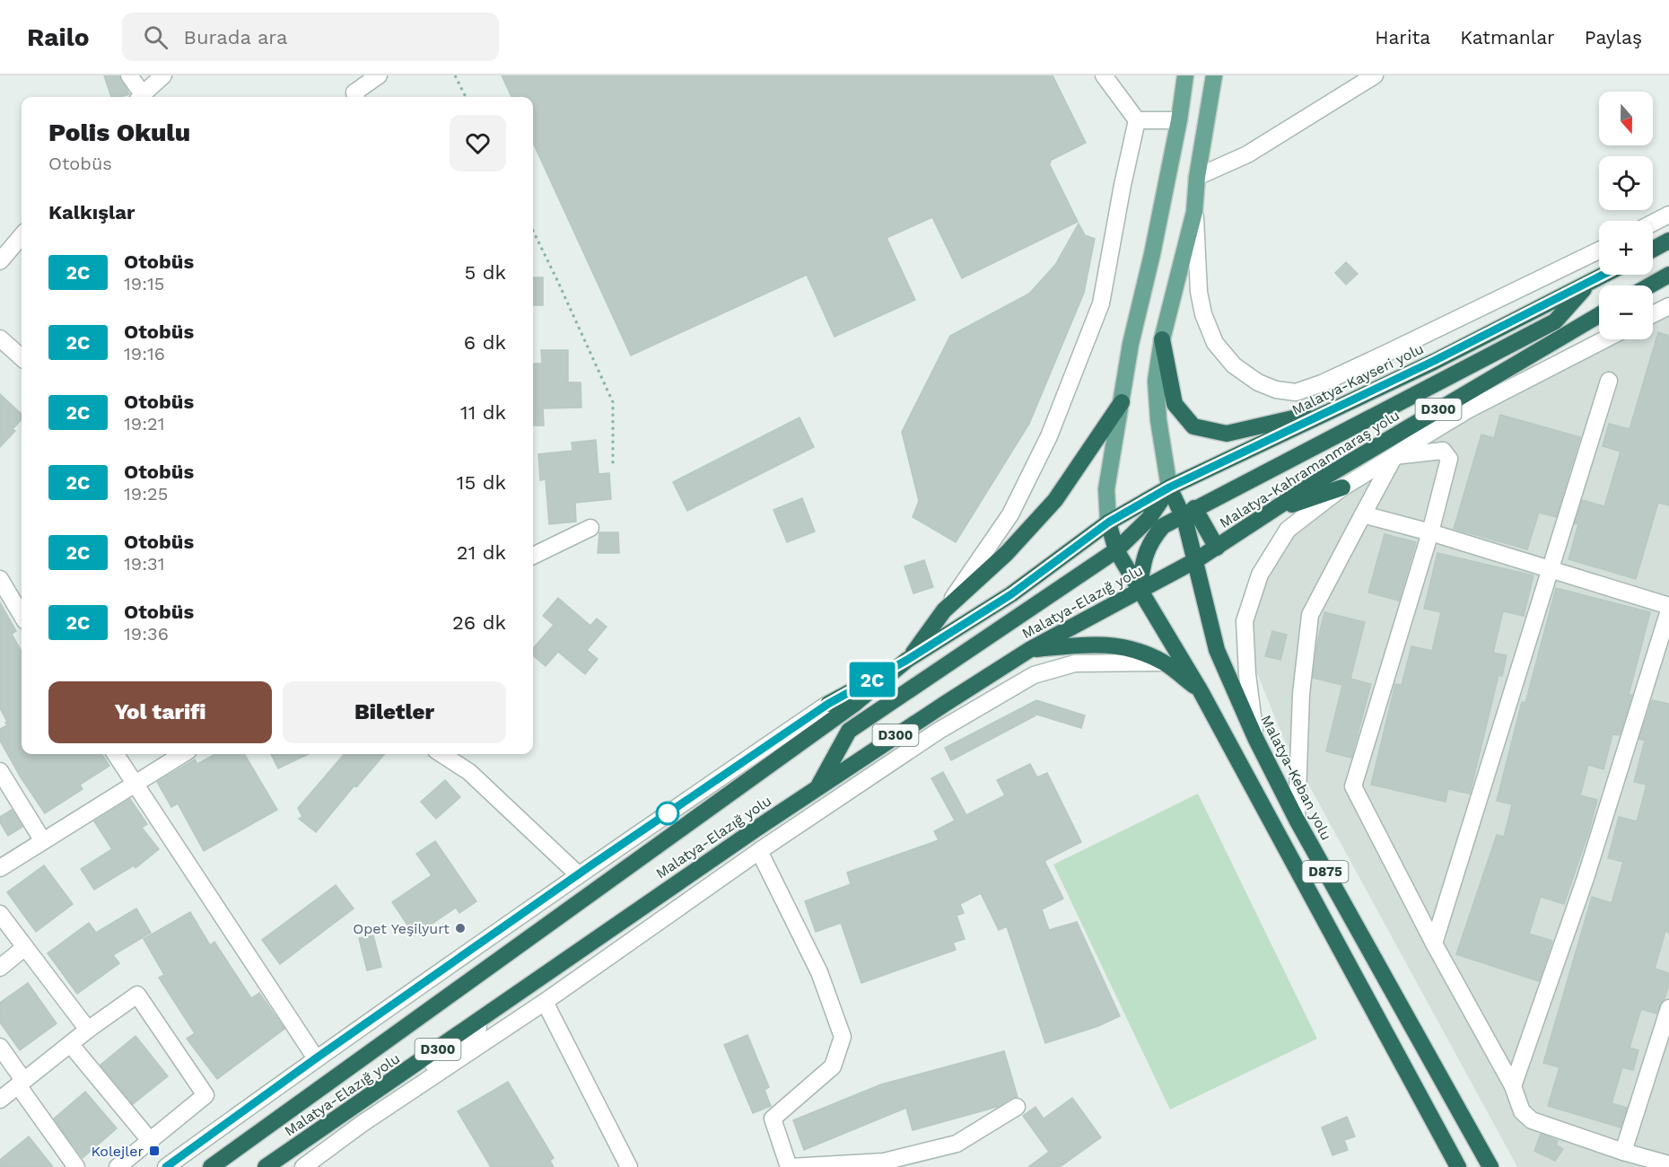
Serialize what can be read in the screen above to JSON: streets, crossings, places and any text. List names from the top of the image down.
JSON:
{
  "streets": {
    "highway": [
      "Malatya-Kayseri yolu",
      "D300",
      "Malatya-Kahramanmaraş yolu",
      "Malatya-Elazığ yolu",
      "Malatya-Keban yolu",
      "D875"
    ]
  },
  "crossings": [
    ["Malatya-Kayseri yolu", "Malatya-Elazığ yolu"],
    ["Malatya-Kahramanmaraş yolu", "Malatya-Elazığ yolu"],
    ["Malatya-Kahramanmaraş yolu", "Malatya-Keban yolu"],
    ["Malatya-Elazığ yolu", "Malatya-Keban yolu"],
    ["Malatya-Elazığ yolu", "D875"]
  ],
  "places": {
    "other": ["Opet Yeşilyurt"],
    "transit": ["Kolejler"]
  },
  "lines": ["bus line 2C"],
  "north": "bottom",
  "page": {
    "header": "Railo",
    "search": "Burada ara",
    "nav": ["Harita", "Katmanlar", "Paylaş"],
    "on_map": "2C",
    "map_buttons": ["+", "−"],
    "heading": [
      ["Polis Okulu", "Otobüs"],
      "Kalkışlar"
    ],
    "list": [
      {
        "mark": "2C",
        "name": "Otobüs",
        "note": "19:15",
        "value": "5 dk"
      },
      {
        "mark": "2C",
        "name": "Otobüs",
        "note": "19:16",
        "value": "6 dk"
      },
      {
        "mark": "2C",
        "name": "Otobüs",
        "note": "19:21",
        "value": "11 dk"
      },
      {
        "mark": "2C",
        "name": "Otobüs",
        "note": "19:25",
        "value": "15 dk"
      },
      {
        "mark": "2C",
        "name": "Otobüs",
        "note": "19:31",
        "value": "21 dk"
      },
      {
        "mark": "2C",
        "name": "Otobüs",
        "note": "19:36",
        "value": "26 dk"
      }
    ],
    "buttons": ["Yol tarifi", "Biletler"]
  }
}
